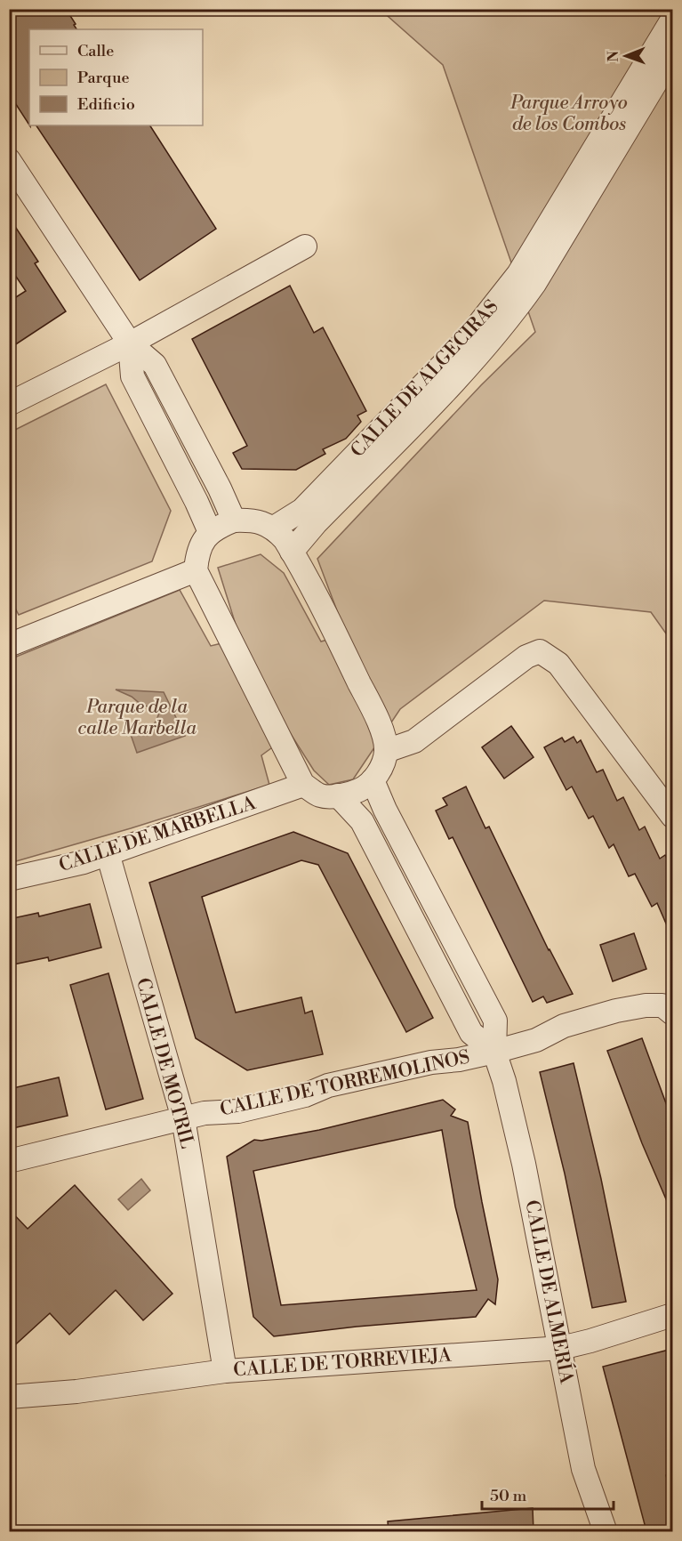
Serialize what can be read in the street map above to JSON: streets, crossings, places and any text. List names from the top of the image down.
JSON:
{
  "streets": {
    "street": [
      "CALLE DE ALGECIRAS",
      "CALLE DE MARBELLA",
      "CALLE DE MOTRIL",
      "CALLE DE TORREMOLINOS",
      "CALLE DE ALMERÍA",
      "CALLE DE TORREVIEJA"
    ]
  },
  "crossings": [
    ["CALLE DE MARBELLA", "CALLE DE MOTRIL"],
    ["CALLE DE MOTRIL", "CALLE DE TORREMOLINOS"],
    ["CALLE DE MOTRIL", "CALLE DE TORREVIEJA"],
    ["CALLE DE TORREMOLINOS", "CALLE DE ALMERÍA"],
    ["CALLE DE ALMERÍA", "CALLE DE TORREVIEJA"]
  ],
  "parks": ["Parque Arroyo de los Combos", "Parque de la calle Marbella"],
  "legend": ["Calle", "Parque", "Edificio"],
  "scale_bar": "50 m",
  "north": "left"
}
